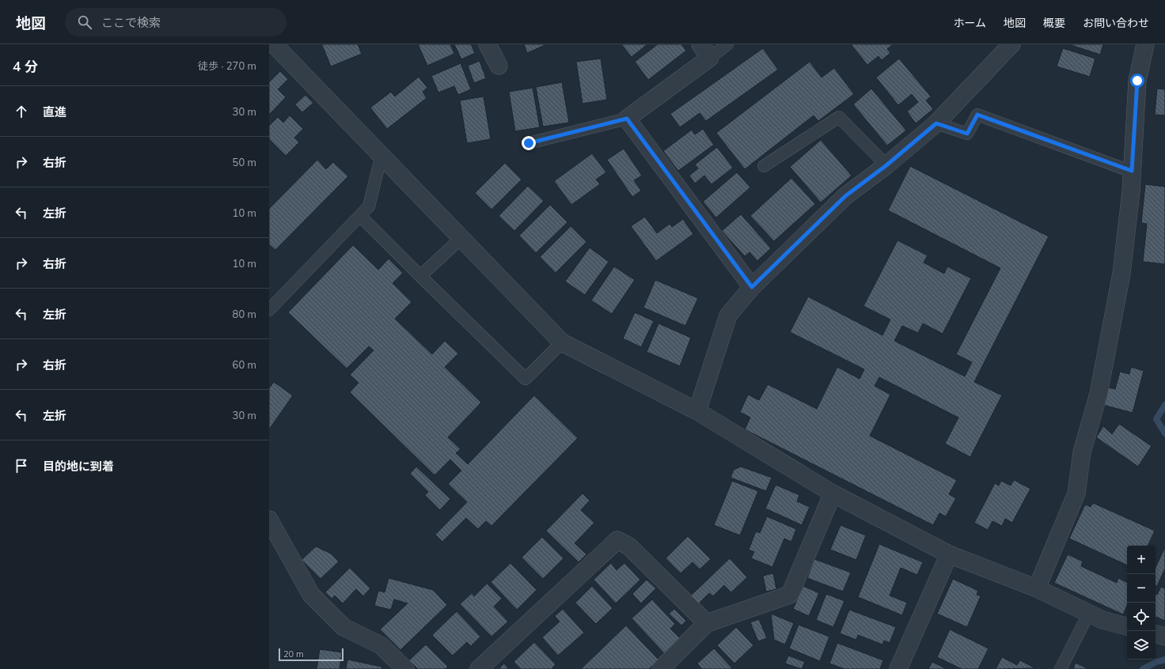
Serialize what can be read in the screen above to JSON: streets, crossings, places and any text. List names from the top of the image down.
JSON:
{
  "scale_bar": "20 m",
  "page": {
    "header": "地図",
    "search": "ここで検索",
    "nav": [
      "ホーム",
      "地図",
      "概要",
      "お問い合わせ"
    ],
    "heading": ["4 分", "徒歩 · 270 m"],
    "list": [
      ["直進", "30 m"],
      ["右折", "50 m"],
      ["左折", "10 m"],
      ["右折", "10 m"],
      ["左折", "80 m"],
      ["右折", "60 m"],
      ["左折", "30 m"],
      "目的地に到着"
    ],
    "map_buttons": ["+", "−"],
    "scale": "20 m"
  }
}
